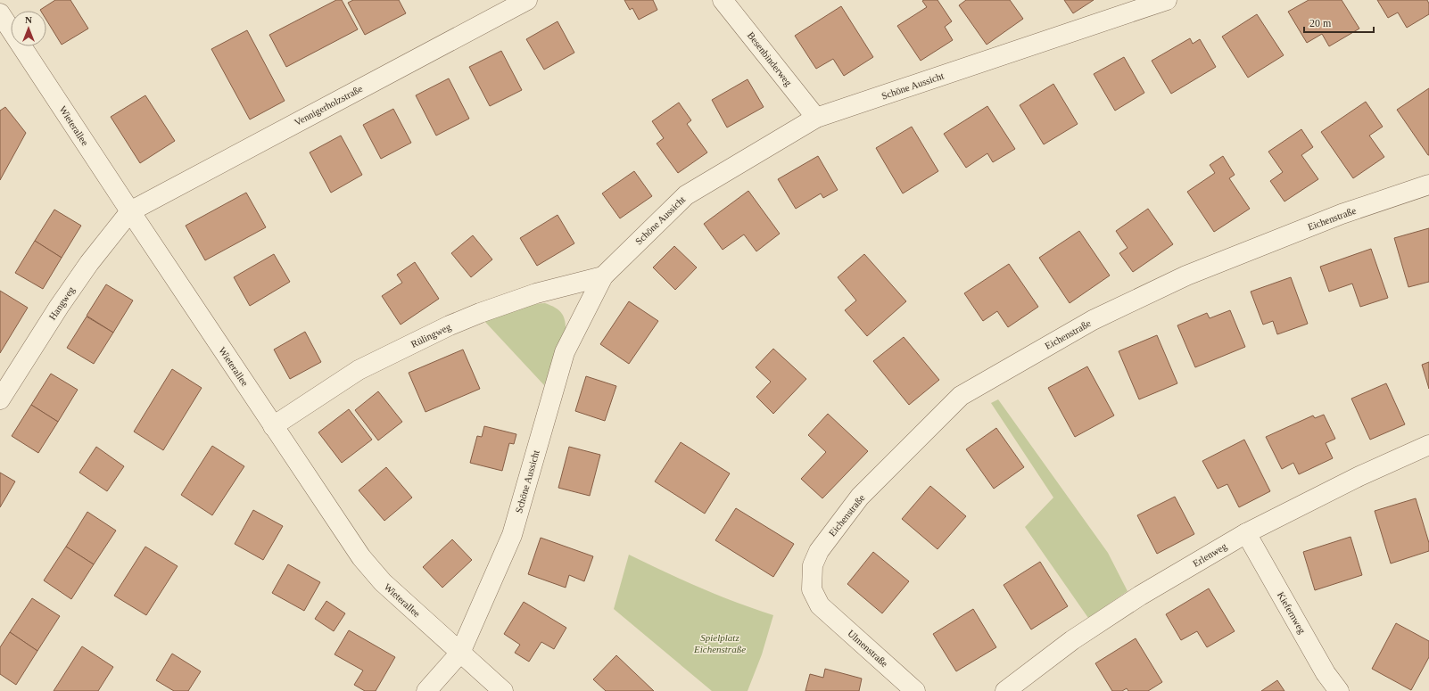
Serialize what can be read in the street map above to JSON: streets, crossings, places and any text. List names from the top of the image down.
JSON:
{
  "streets": {
    "street": [
      "Besenbinderweg",
      "Schöne Aussicht",
      "Vennigerholzstraße",
      "Wieterallee",
      "Eichenstraße",
      "Hangweg",
      "Rülingweg",
      "Erlenweg",
      "Kiefernweg",
      "Ulmenstraße"
    ]
  },
  "crossings": [
    ["Besenbinderweg", "Schöne Aussicht"],
    ["Schöne Aussicht", "Wieterallee"],
    ["Schöne Aussicht", "Rülingweg"],
    ["Vennigerholzstraße", "Wieterallee"],
    ["Vennigerholzstraße", "Hangweg"],
    ["Wieterallee", "Hangweg"],
    ["Wieterallee", "Rülingweg"],
    ["Eichenstraße", "Ulmenstraße"],
    ["Erlenweg", "Kiefernweg"]
  ],
  "parks": ["Spielplatz Eichenstraße"],
  "scale_bar": "20 m",
  "north": "top"
}
